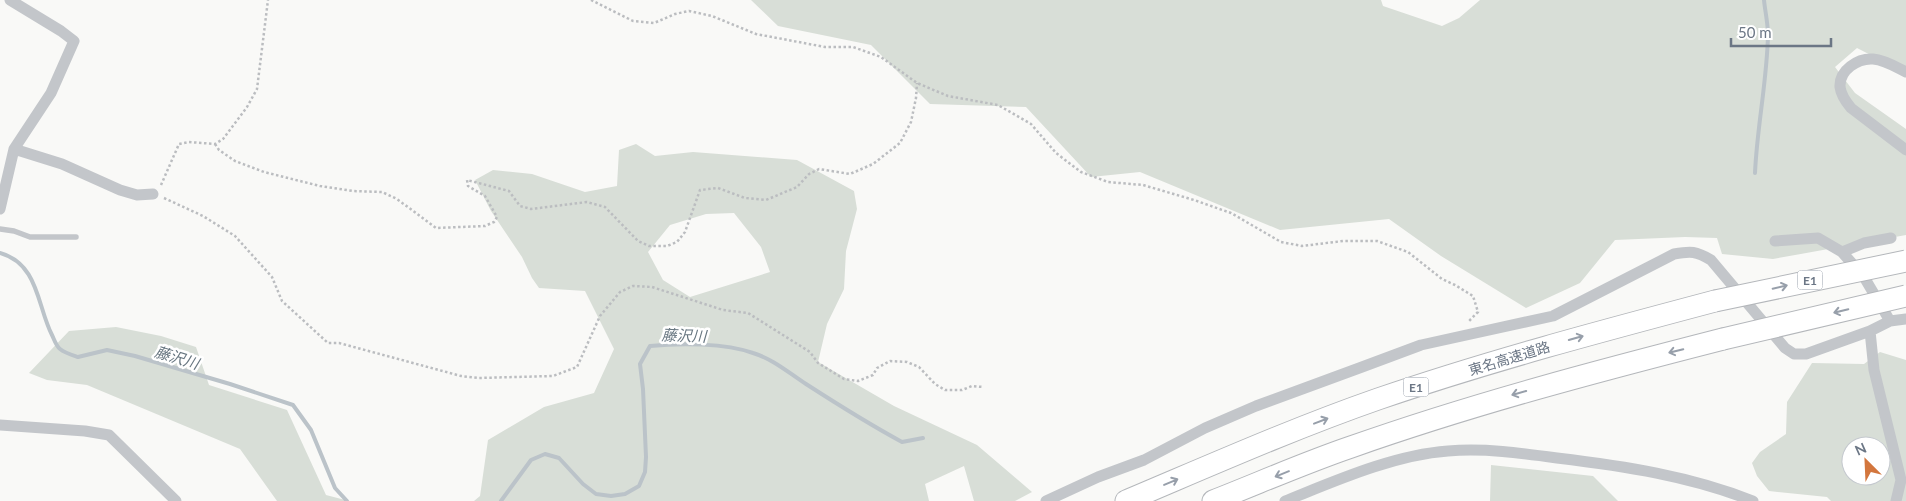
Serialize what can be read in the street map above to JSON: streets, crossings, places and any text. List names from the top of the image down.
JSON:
{
  "streets": {
    "highway": ["E1", "東名高速道路"]
  },
  "water": ["藤沢川"],
  "scale_bar": "50 m",
  "north": "top left"
}
